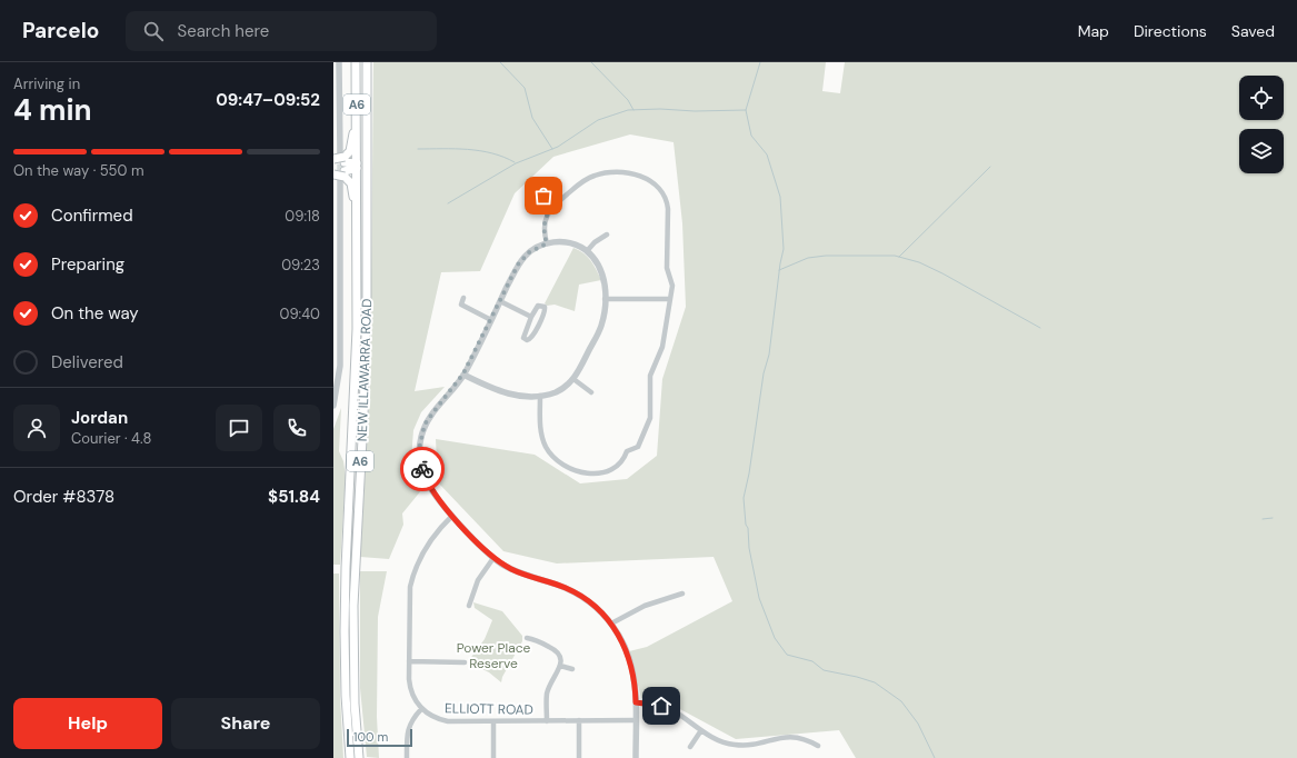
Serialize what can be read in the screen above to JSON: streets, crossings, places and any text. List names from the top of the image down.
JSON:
{
  "streets": {
    "main road": ["A6", "NEW ILLAWARRA ROAD"],
    "street": ["ELLIOTT ROAD"]
  },
  "parks": ["Power Place Reserve"],
  "scale_bar": "100 m",
  "page": {
    "header": "Parcelo",
    "search": "Search here",
    "nav": ["Map", "Directions", "Saved"],
    "heading": ["4 min", "Arriving in", "09:47–09:52"],
    "panel": [
      "Jordan",
      "Courier · 4.8",
      "Order #8378",
      "$51.84"
    ],
    "bar": "On the way · 550 m",
    "list": [
      ["Confirmed", "09:18"],
      ["Preparing", "09:23"],
      ["On the way", "09:40"],
      "Delivered"
    ],
    "buttons": ["Help", "Share"],
    "scale": "100 m"
  }
}
